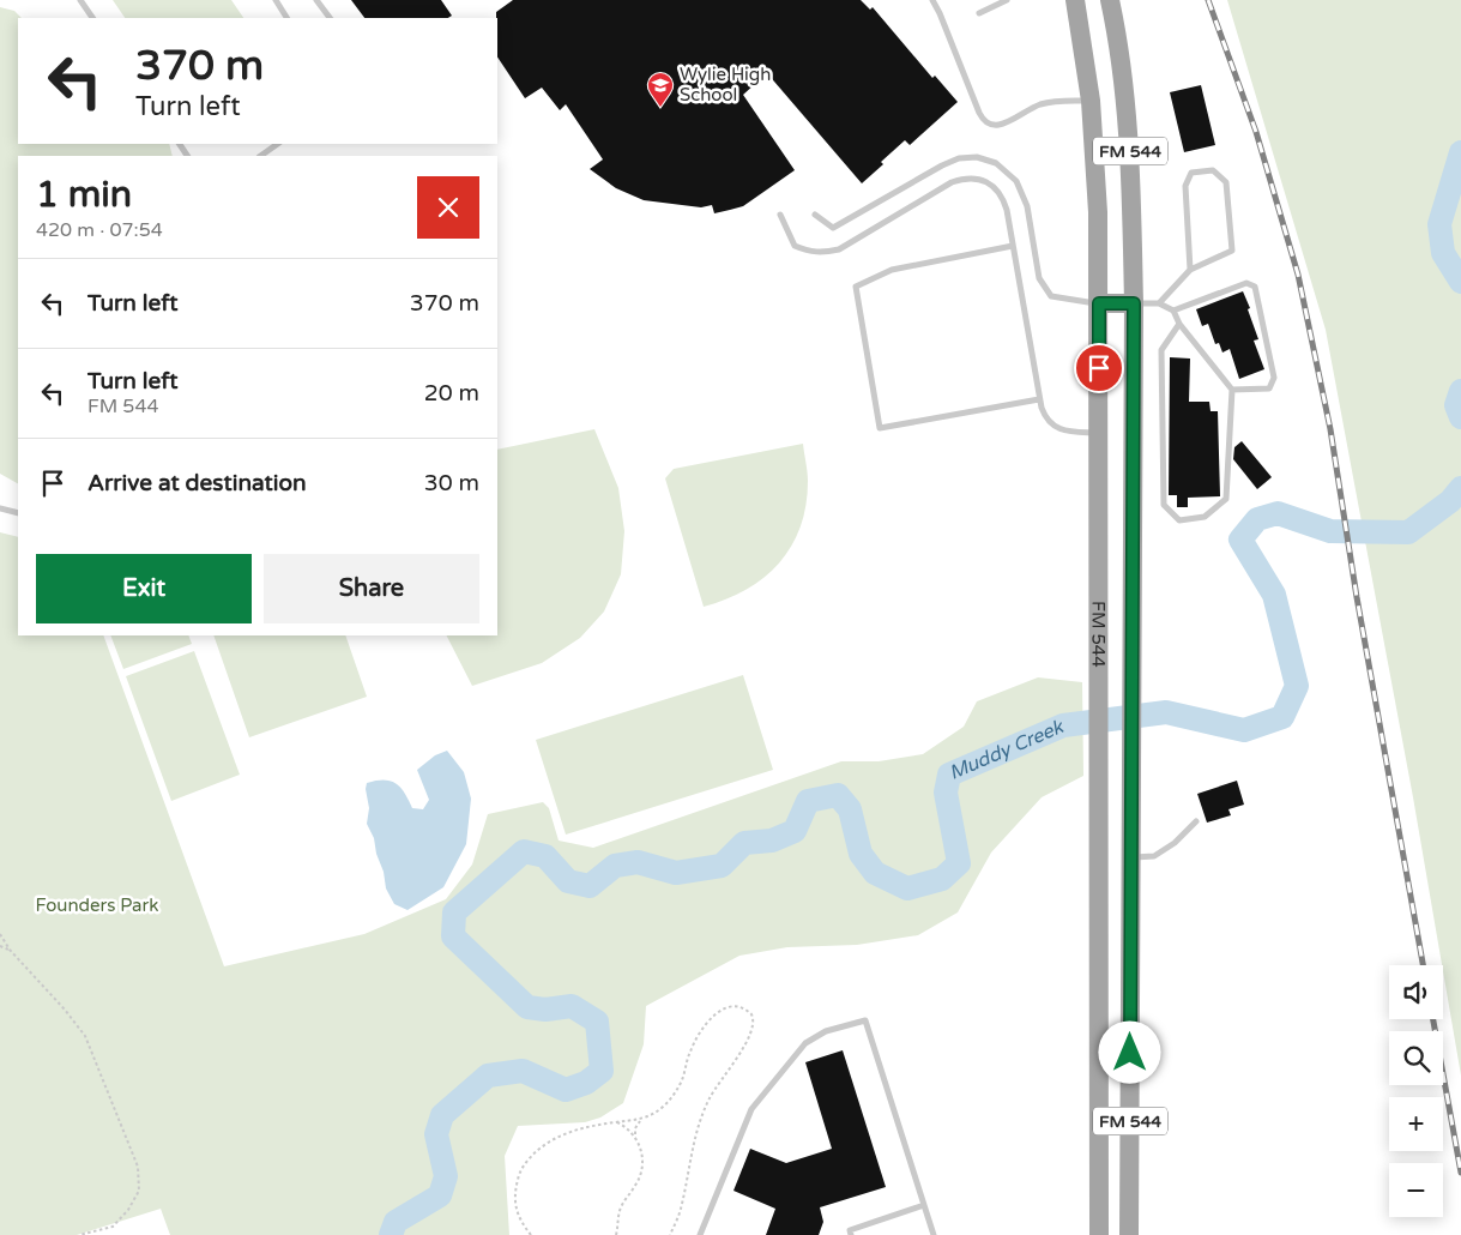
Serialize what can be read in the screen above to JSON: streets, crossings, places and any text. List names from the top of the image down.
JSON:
{
  "streets": {
    "main road": ["FM 544"]
  },
  "water": ["Muddy Creek"],
  "parks": ["Founders Park"],
  "places": {
    "school or university": ["Wylie High School"]
  },
  "page": {
    "turn": ["370 m", "Turn left"],
    "heading": ["1 min", "420 m · 07:54"],
    "list": [
      {
        "name": "Turn left",
        "value": "370 m"
      },
      {
        "name": "Turn left",
        "note": "FM 544",
        "value": "20 m"
      },
      {
        "name": "Arrive at destination",
        "value": "30 m"
      }
    ],
    "buttons": ["Exit", "Share"],
    "map_buttons": ["+", "−"]
  }
}
